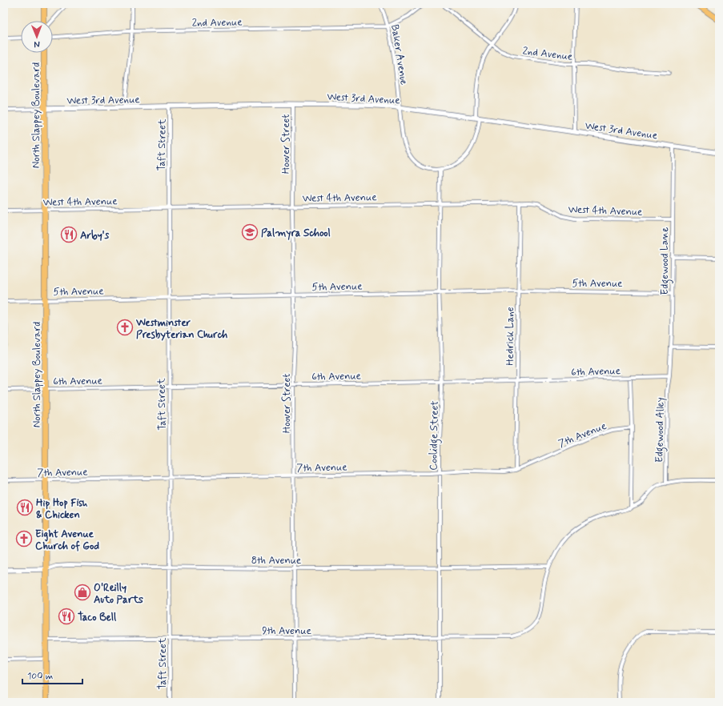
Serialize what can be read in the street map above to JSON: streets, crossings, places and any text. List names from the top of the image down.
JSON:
{
  "streets": {
    "main road": ["North Slappey Boulevard"],
    "street": [
      "2nd Avenue",
      "Baker Avenue",
      "West 3rd Avenue",
      "Hoover Street",
      "Taft Street",
      "West 4th Avenue",
      "Edgewood Lane",
      "5th Avenue",
      "Hedrick Lane",
      "6th Avenue",
      "Edgewood Alley",
      "7th Avenue",
      "Coolidge Street",
      "8th Avenue",
      "9th Avenue"
    ]
  },
  "crossings": [
    ["2nd Avenue", "Baker Avenue"],
    ["Baker Avenue", "West 3rd Avenue"],
    ["Baker Avenue", "Coolidge Street"],
    ["West 3rd Avenue", "North Slappey Boulevard"],
    ["West 3rd Avenue", "Hoover Street"],
    ["West 3rd Avenue", "Taft Street"],
    ["West 3rd Avenue", "Edgewood Lane"],
    ["North Slappey Boulevard", "West 4th Avenue"],
    ["North Slappey Boulevard", "5th Avenue"],
    ["North Slappey Boulevard", "6th Avenue"],
    ["North Slappey Boulevard", "7th Avenue"],
    ["North Slappey Boulevard", "8th Avenue"],
    ["North Slappey Boulevard", "9th Avenue"],
    ["Hoover Street", "West 4th Avenue"],
    ["Hoover Street", "5th Avenue"],
    ["Hoover Street", "6th Avenue"],
    ["Hoover Street", "7th Avenue"],
    ["Hoover Street", "8th Avenue"],
    ["Hoover Street", "9th Avenue"],
    ["Taft Street", "West 4th Avenue"],
    ["Taft Street", "5th Avenue"],
    ["Taft Street", "6th Avenue"],
    ["Taft Street", "7th Avenue"],
    ["Taft Street", "8th Avenue"],
    ["Taft Street", "9th Avenue"],
    ["West 4th Avenue", "Edgewood Lane"],
    ["West 4th Avenue", "Hedrick Lane"],
    ["West 4th Avenue", "Coolidge Street"],
    ["Edgewood Lane", "5th Avenue"],
    ["Edgewood Lane", "6th Avenue"],
    ["Edgewood Lane", "Edgewood Alley"],
    ["5th Avenue", "Hedrick Lane"],
    ["5th Avenue", "Coolidge Street"],
    ["Hedrick Lane", "6th Avenue"],
    ["Hedrick Lane", "7th Avenue"],
    ["6th Avenue", "Edgewood Alley"],
    ["6th Avenue", "Coolidge Street"],
    ["7th Avenue", "Coolidge Street"],
    ["Coolidge Street", "8th Avenue"],
    ["Coolidge Street", "9th Avenue"],
    ["8th Avenue", "9th Avenue"]
  ],
  "places": {
    "school or university": ["Palmyra School"],
    "restaurant": ["Arby's", "Hip Hop Fish & Chicken", "Taco Bell"],
    "church": ["Westminster Presbyterian Church", "Eight Avenue Church of God"],
    "shop": ["O'Reilly Auto Parts"]
  },
  "scale_bar": "100 m",
  "north": "bottom"
}
